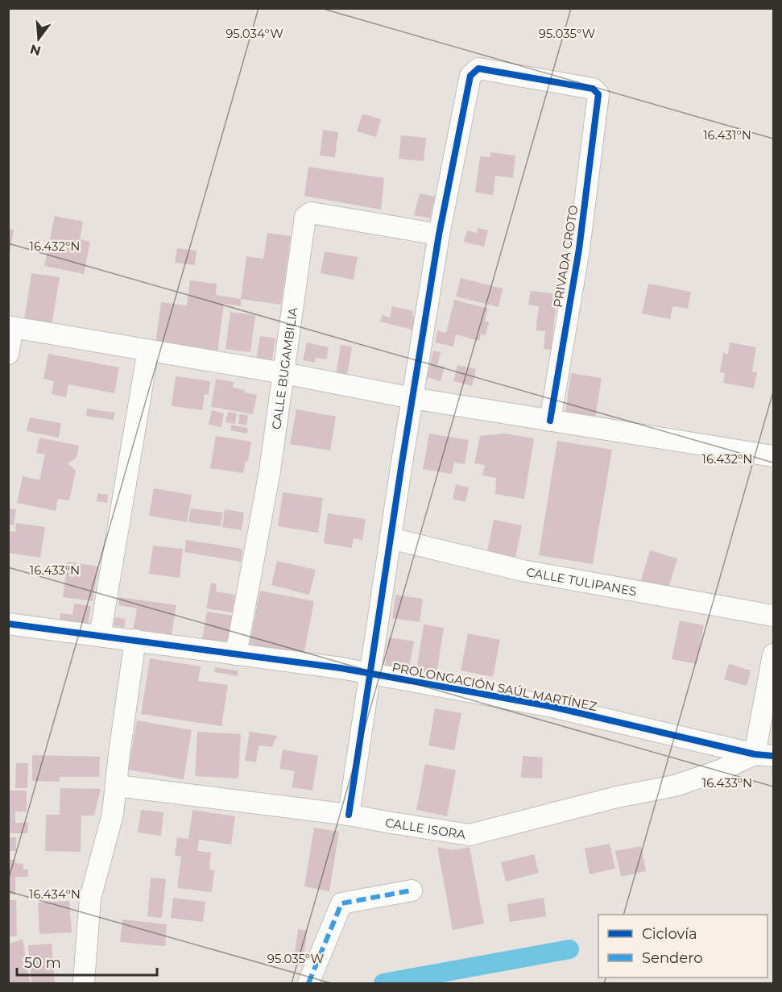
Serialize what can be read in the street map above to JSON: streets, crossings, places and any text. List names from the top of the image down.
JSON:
{
  "streets": {
    "street": [
      "PRIVADA CROTO",
      "CALLE BUGAMBILIA",
      "CALLE TULIPANES",
      "PROLONGACIÓN SAÚL MARTÍNEZ",
      "CALLE ISORA"
    ]
  },
  "crossings": [
    ["PRIVADA CROTO", "CALLE BUGAMBILIA"],
    ["CALLE BUGAMBILIA", "PROLONGACIÓN SAÚL MARTÍNEZ"],
    ["PROLONGACIÓN SAÚL MARTÍNEZ", "CALLE ISORA"]
  ],
  "legend": ["Ciclovía", "Sendero"],
  "scale_bar": "50 m",
  "north": "bottom",
  "coordinates": [
    "95.034°W",
    "95.035°W",
    "16.431°N",
    "16.432°N",
    "16.433°N",
    "16.434°N"
  ]
}
